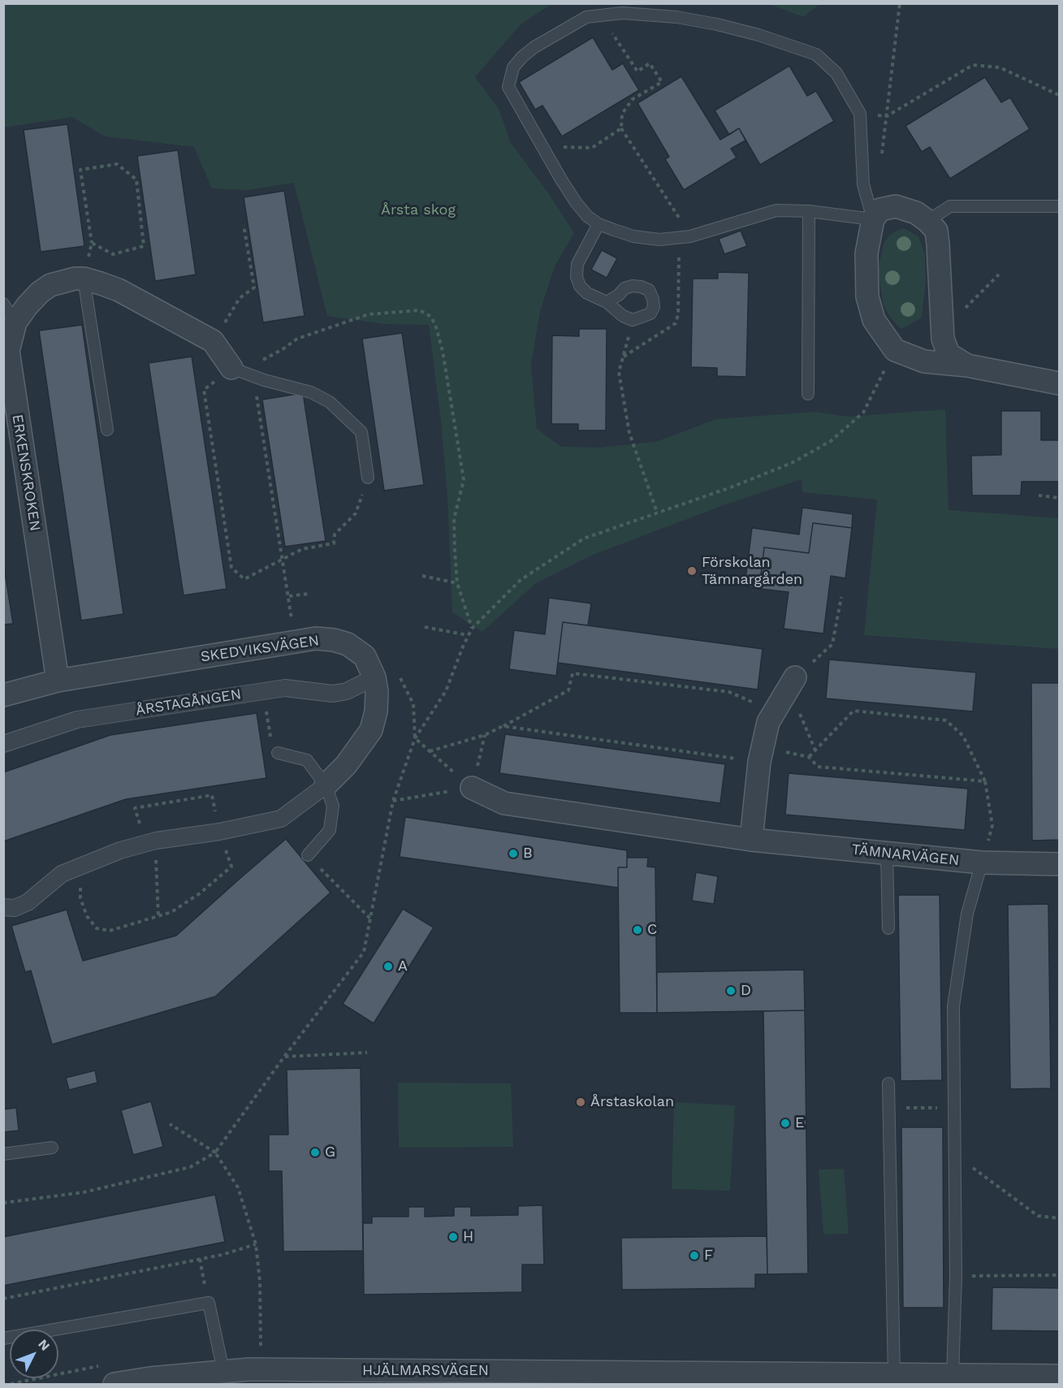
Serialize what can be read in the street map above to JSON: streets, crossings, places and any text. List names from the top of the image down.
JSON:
{
  "streets": {
    "street": [
      "ERKENSKROKEN",
      "SKEDVIKSVÄGEN",
      "ÅRSTAGÅNGEN",
      "TÄMNARVÄGEN",
      "HJÄLMARSVÄGEN"
    ]
  },
  "crossings": [
    ["ERKENSKROKEN", "SKEDVIKSVÄGEN"],
    ["SKEDVIKSVÄGEN", "ÅRSTAGÅNGEN"]
  ],
  "parks": ["Årsta skog"],
  "places": [
    "Förskolan Tämnargården",
    "B",
    "C",
    "A",
    "D",
    "Årstaskolan",
    "E",
    "G",
    "H",
    "F"
  ],
  "north": "top right"
}
